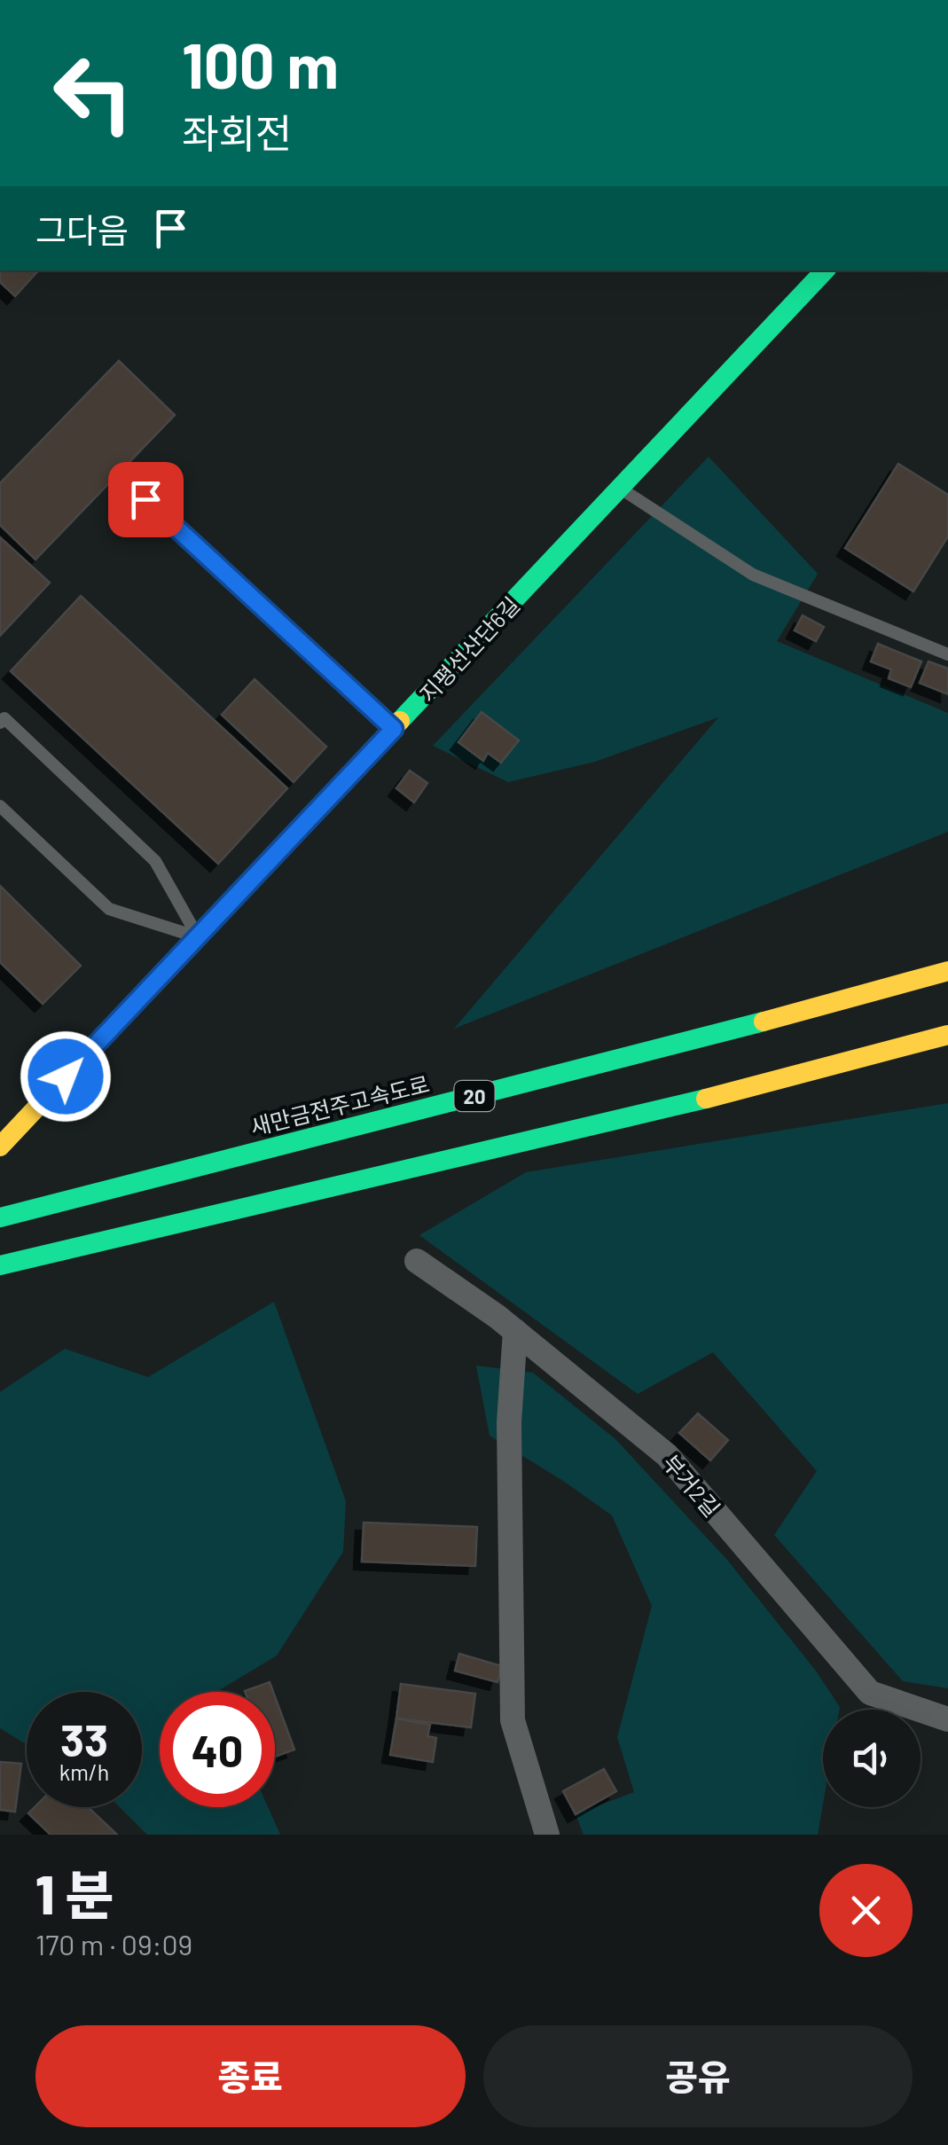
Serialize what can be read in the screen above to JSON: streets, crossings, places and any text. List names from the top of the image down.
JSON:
{
  "streets": {
    "main road": ["지평선산단6길", "20", "새만금전주고속도로"],
    "street": ["부거2길"]
  },
  "page": {
    "turn": ["100 m", "좌회전"],
    "then": "그다음",
    "speed": "33 km/h",
    "limit": "40",
    "heading": ["1 분", "170 m · 09:09"],
    "buttons": ["종료", "공유"]
  }
}
